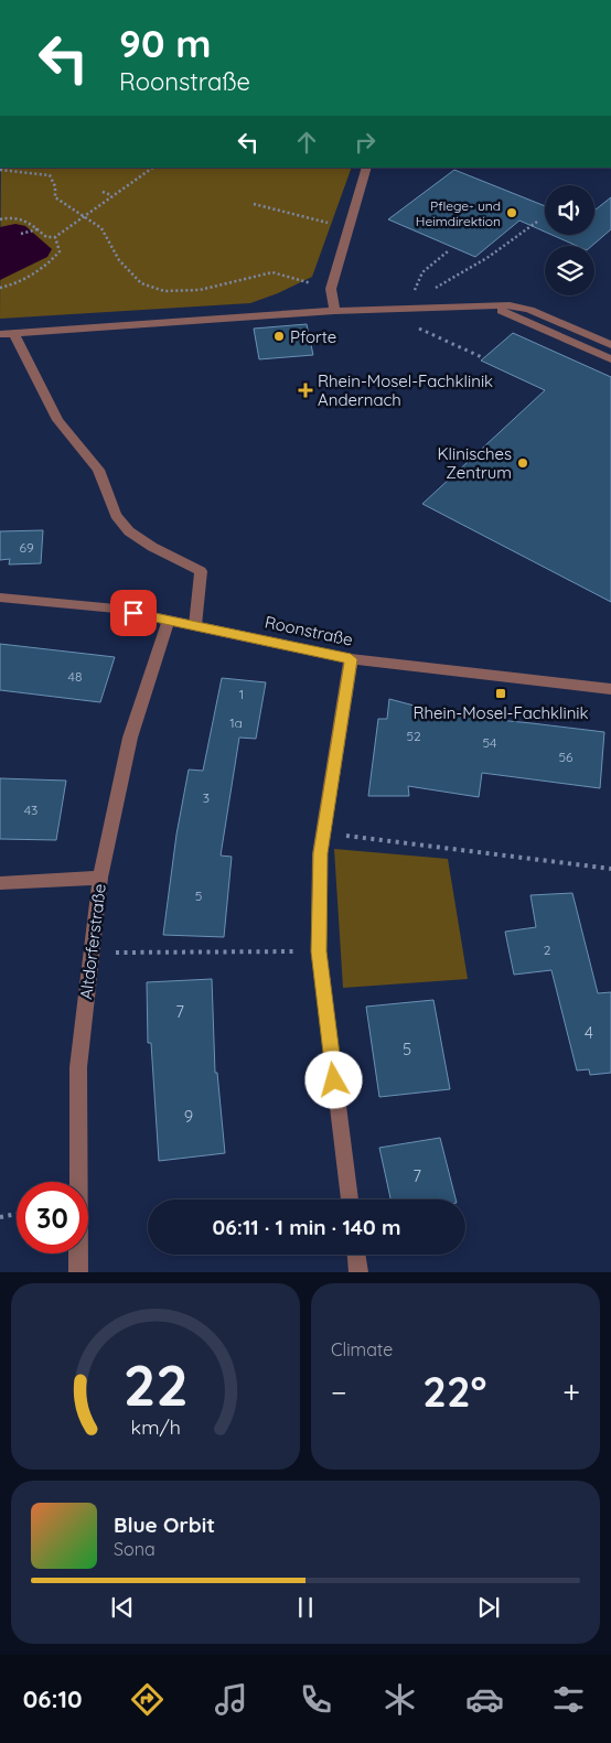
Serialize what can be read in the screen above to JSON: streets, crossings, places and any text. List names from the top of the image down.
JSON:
{
  "streets": {
    "street": ["Roonstraße", "Altdorferstraße"]
  },
  "crossings": [
    ["Roonstraße", "Altdorferstraße"]
  ],
  "places": {
    "other": ["Pflege- und Heimdirektion", "Pforte", "Klinisches Zentrum"],
    "health": ["Rhein-Mosel-Fachklinik Andernach"],
    "transit": ["Rhein-Mosel-Fachklinik"]
  },
  "house_numbers": [
    "69",
    "48",
    "1",
    "1a",
    "52",
    "54",
    "56",
    "3",
    "43",
    "5",
    "2",
    "7",
    "4",
    "5",
    "9",
    "7"
  ],
  "page": {
    "turn": ["90 m", "Roonstraße"],
    "limit": "30",
    "trip": "06:11 · 1 min · 140 m",
    "tile": "Climate",
    "heat": ["−", "22°", "+"],
    "song": ["Blue Orbit", "Sona"],
    "tabs": "06:10",
    "gauge": ["22", "km/h"]
  }
}
